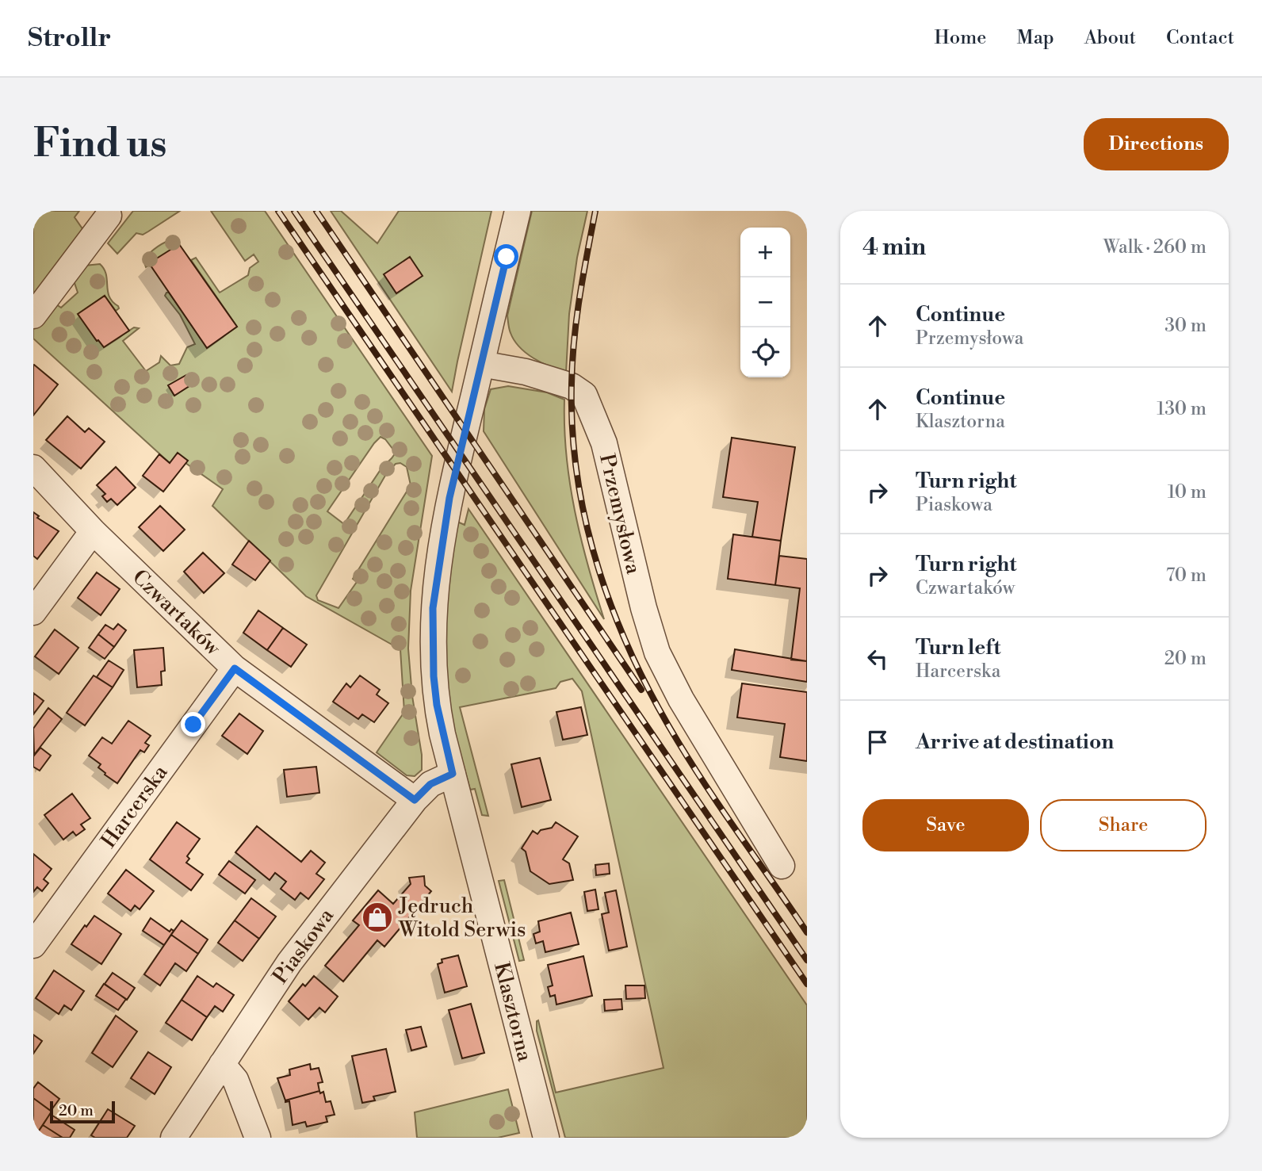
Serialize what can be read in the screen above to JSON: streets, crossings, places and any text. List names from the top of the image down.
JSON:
{
  "streets": {
    "street": [
      "Przemysłowa",
      "Czwartaków",
      "Harcerska",
      "Piaskowa",
      "Klasztorna"
    ]
  },
  "crossings": [
    ["Przemysłowa", "Klasztorna"],
    ["Czwartaków", "Harcerska"],
    ["Czwartaków", "Piaskowa"],
    ["Piaskowa", "Klasztorna"]
  ],
  "places": {
    "shop": ["Jędruch Witold Serwis"]
  },
  "scale_bar": "20 m",
  "page": {
    "header": "Strollr",
    "nav": [
      "Home",
      "Map",
      "About",
      "Contact"
    ],
    "buttons": [
      "Directions",
      ["Save", "Share"]
    ],
    "title": "Find us",
    "heading": ["4 min", "Walk · 260 m"],
    "map_buttons": ["+", "−"],
    "list": [
      ["Continue", "Przemysłowa", "30 m"],
      ["Continue", "Klasztorna", "130 m"],
      ["Turn right", "Piaskowa", "10 m"],
      ["Turn right", "Czwartaków", "70 m"],
      ["Turn left", "Harcerska", "20 m"],
      "Arrive at destination"
    ],
    "scale": "20 m"
  }
}
